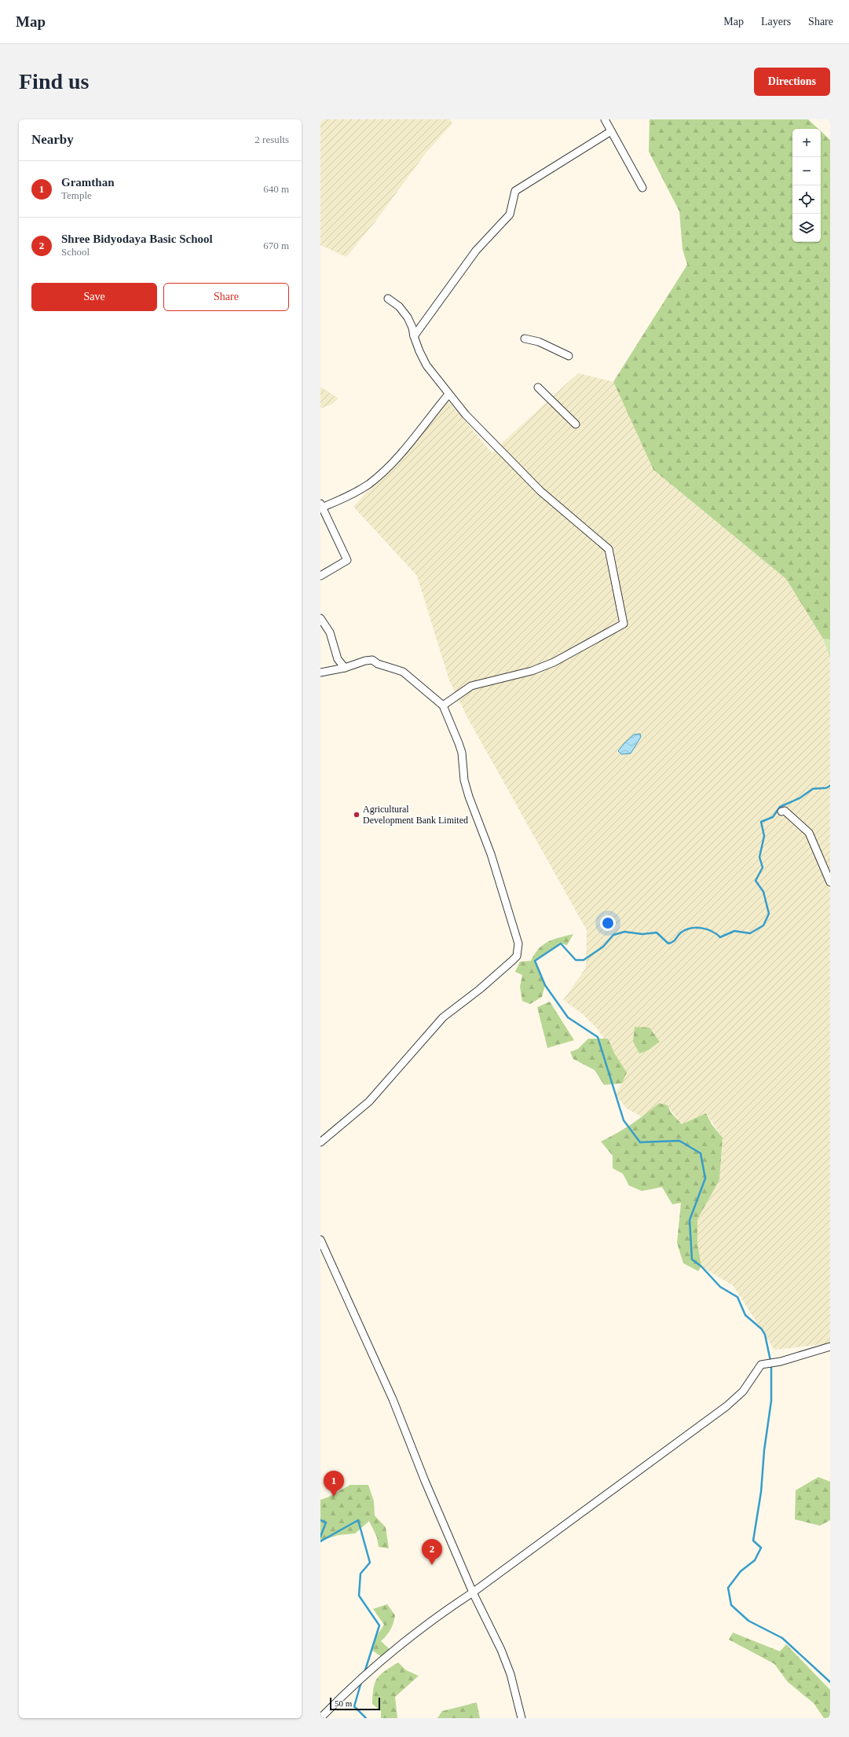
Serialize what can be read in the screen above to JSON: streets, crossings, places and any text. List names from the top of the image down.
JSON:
{
  "places": ["Agricultural Development Bank Limited"],
  "scale_bar": "50 m",
  "page": {
    "header": "Map",
    "nav": ["Map", "Layers", "Share"],
    "buttons": [
      "Directions",
      ["Save", "Share"]
    ],
    "title": "Find us",
    "heading": ["Nearby", "2 results"],
    "map_buttons": ["+", "−"],
    "list": [
      {
        "mark": "1",
        "name": "Gramthan",
        "note": "Temple",
        "value": "640 m"
      },
      {
        "mark": "2",
        "name": "Shree Bidyodaya Basic School",
        "note": "School",
        "value": "670 m"
      }
    ],
    "pins": ["1", "2"],
    "scale": "50 m"
  }
}
